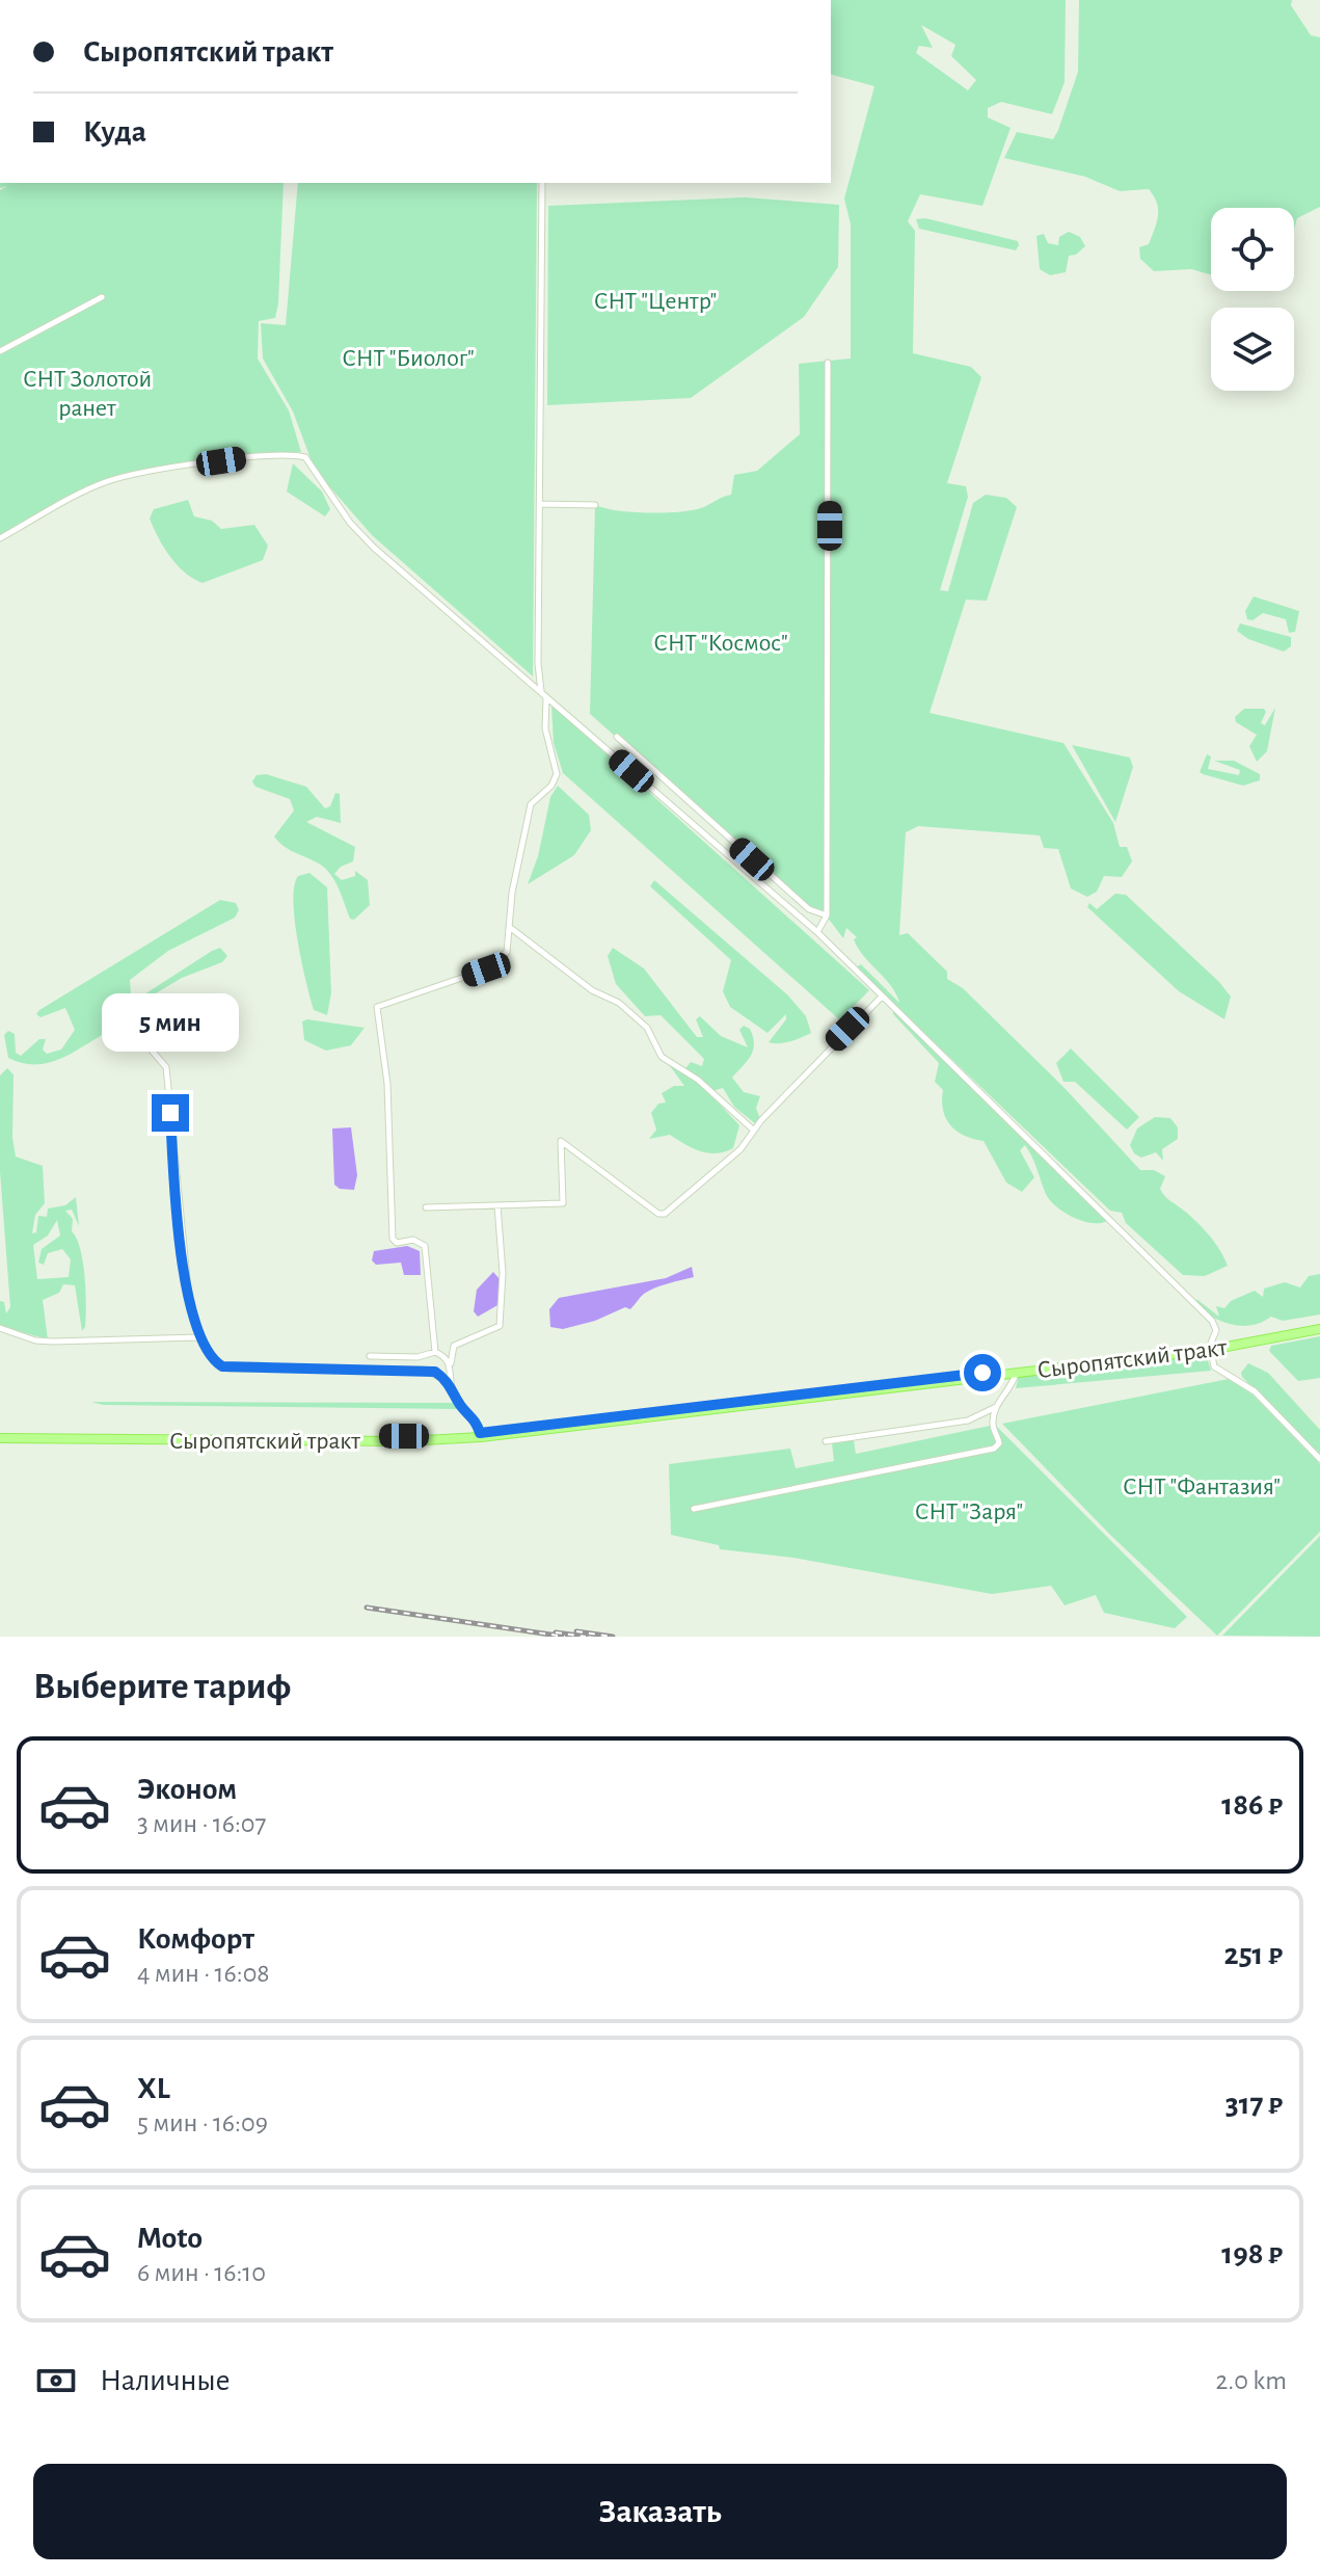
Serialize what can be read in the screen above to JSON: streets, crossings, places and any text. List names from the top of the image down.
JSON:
{
  "streets": {
    "main road": ["Сыропятский тракт"]
  },
  "parks": [
    "СНТ \"Центр\"",
    "СНТ \"Биолог\"",
    "СНТ Золотой ранет",
    "СНТ \"Космос\"",
    "СНТ \"Фантазия\"",
    "СНТ \"Заря\""
  ],
  "page": {
    "banner": ["Сыропятский тракт", "Куда"],
    "bubble": "5 мин",
    "heading": "Выберите тариф",
    "list": [
      {
        "name": "Эконом",
        "note": "3 мин · 16:07",
        "value": "186 ₽"
      },
      {
        "name": "Комфорт",
        "note": "4 мин · 16:08",
        "value": "251 ₽"
      },
      {
        "name": "XL",
        "note": "5 мин · 16:09",
        "value": "317 ₽"
      },
      {
        "name": "Moto",
        "note": "6 мин · 16:10",
        "value": "198 ₽"
      }
    ],
    "pay": ["Наличные", "2.0 km"],
    "buttons": "Заказать"
  }
}
